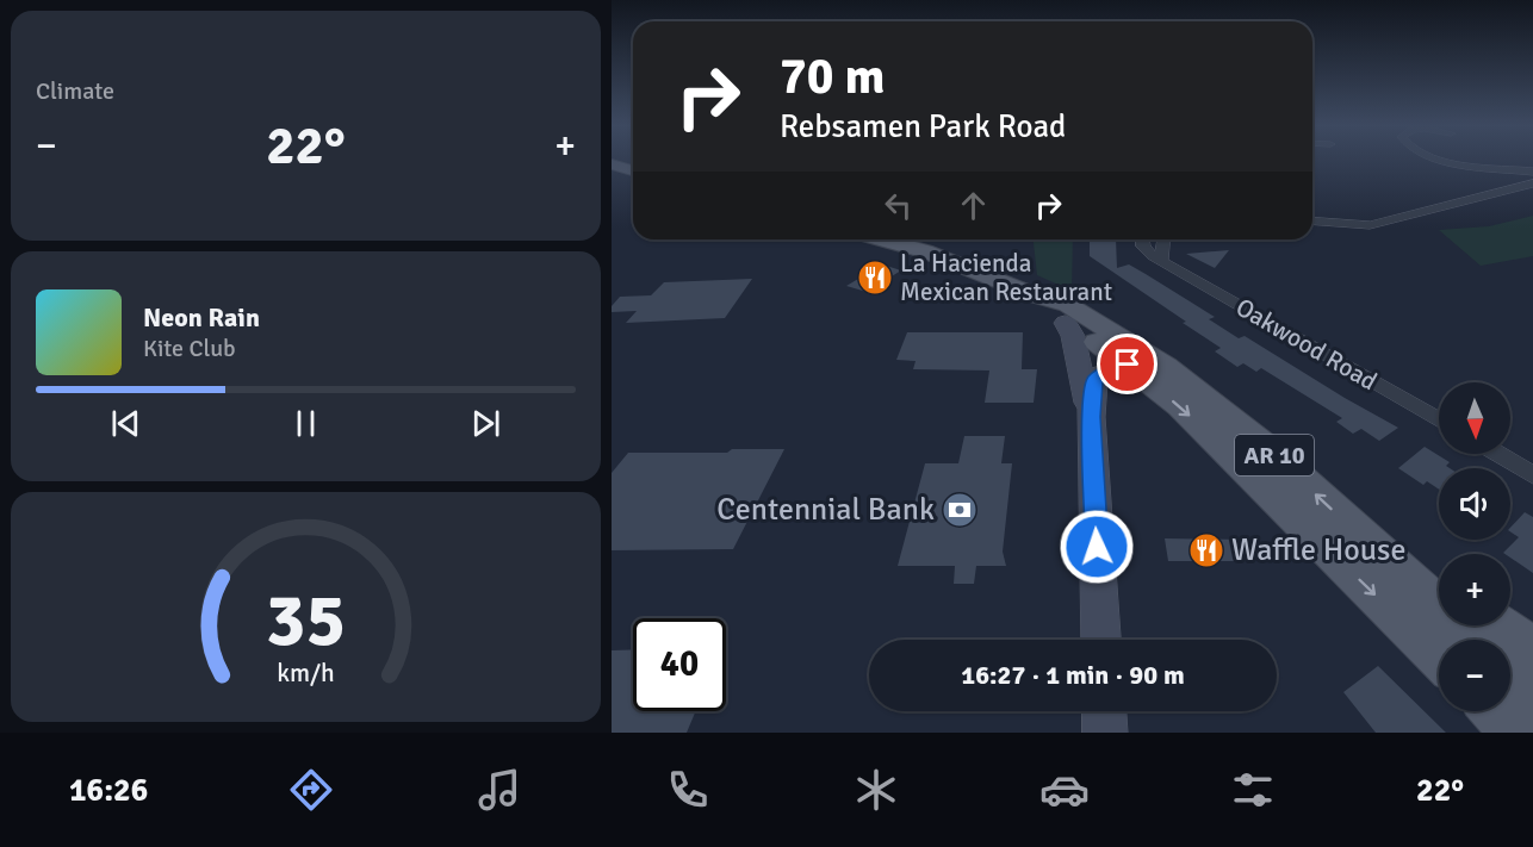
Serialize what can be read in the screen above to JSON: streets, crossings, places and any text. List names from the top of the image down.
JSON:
{
  "streets": {
    "main road": ["AR 10"],
    "street": ["Oakwood Road"]
  },
  "places": {
    "restaurant": ["La Hacienda Mexican Restaurant", "Waffle House"],
    "bank": ["Centennial Bank"]
  },
  "north": "bottom",
  "page": {
    "tile": "Climate",
    "turn": ["70 m", "Rebsamen Park Road"],
    "heat": ["−", "22°", "+"],
    "song": ["Neon Rain", "Kite Club"],
    "map_buttons": ["+", "−"],
    "limit": "40",
    "trip": "16:27 · 1 min · 90 m",
    "tabs": ["16:26", "22°"],
    "gauge": ["35", "km/h"]
  }
}
